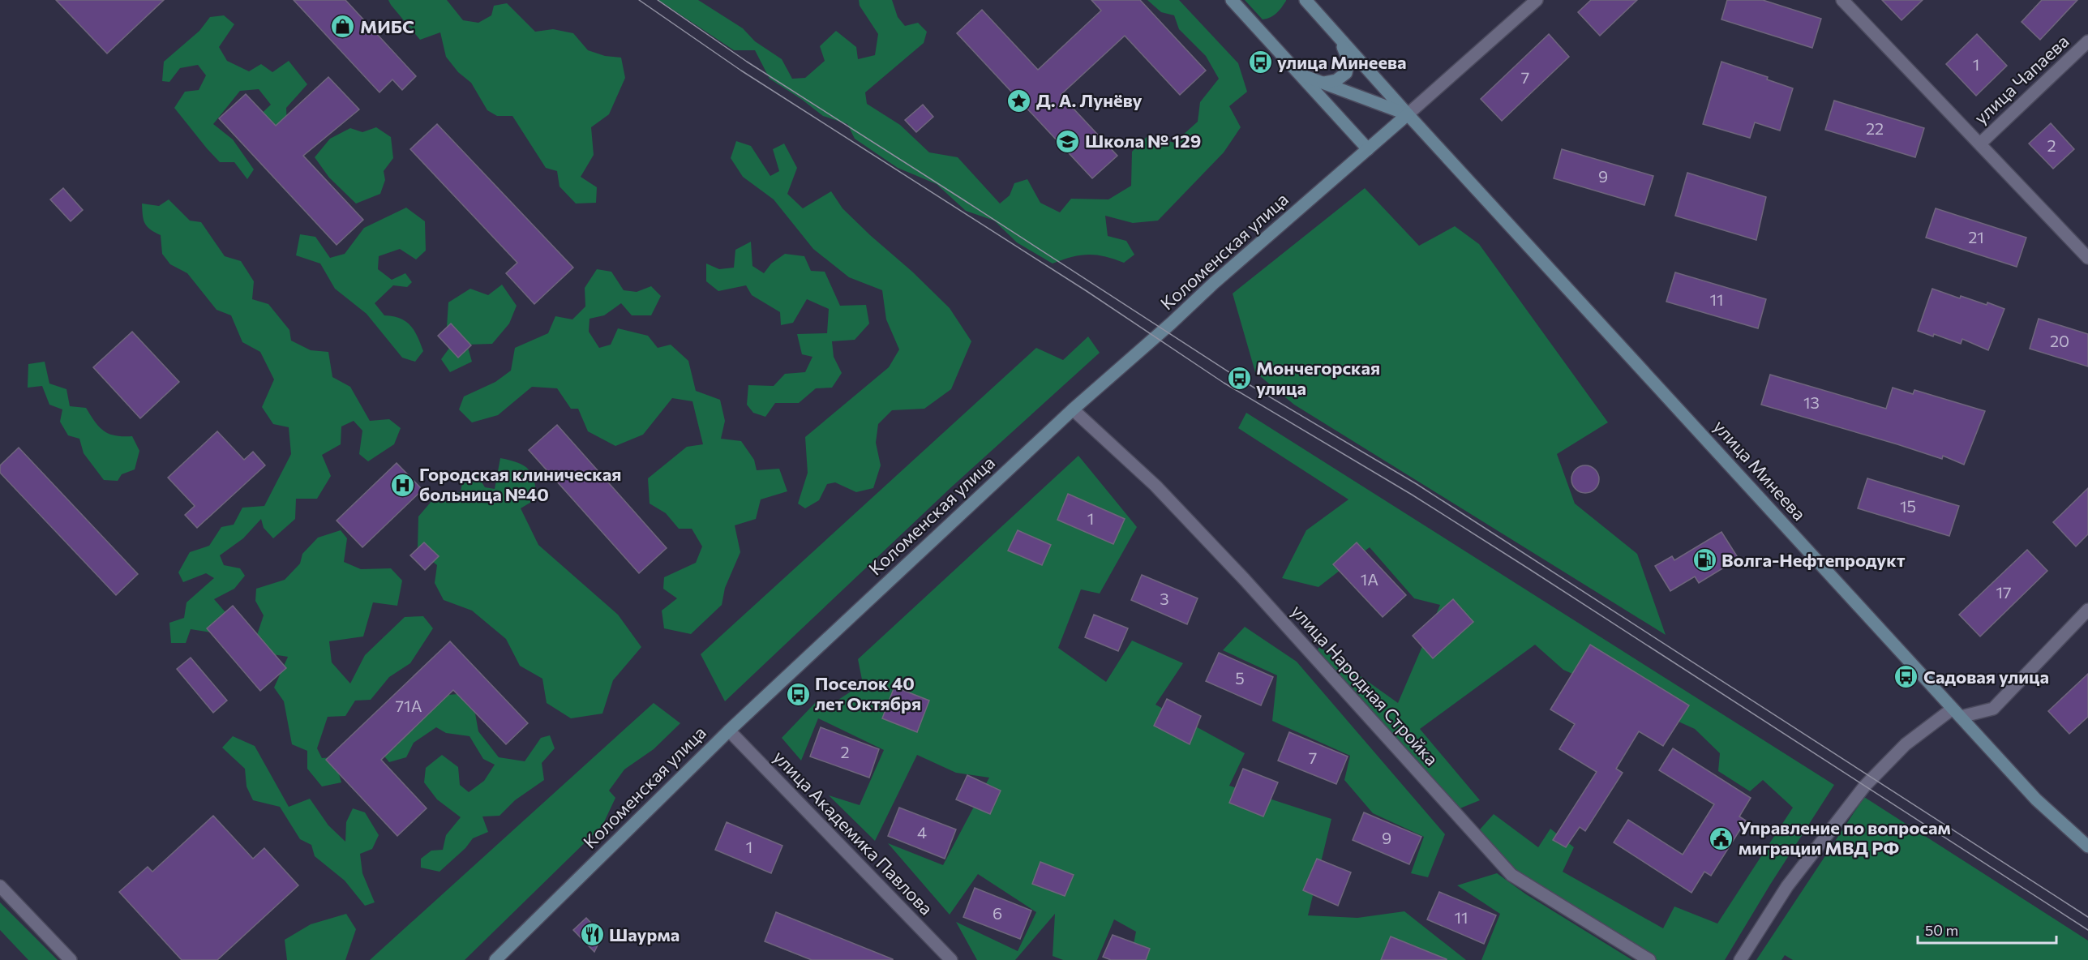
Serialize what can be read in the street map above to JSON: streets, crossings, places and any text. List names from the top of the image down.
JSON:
{
  "streets": {
    "main road": ["Коломенская улица", "улица Минеева"],
    "street": ["улица Чапаева", "улица Народная Стройка", "улица Академика Павлова"]
  },
  "crossings": [
    ["Коломенская улица", "улица Минеева"],
    ["Коломенская улица", "улица Народная Стройка"],
    ["Коломенская улица", "улица Академика Павлова"]
  ],
  "places": {
    "shop": ["МИБС"],
    "bus stop": [
      "улица Минеева",
      "Мончегорская улица",
      "Садовая улица",
      "Поселок 40 лет Октября"
    ],
    "place": ["Д. А. Лунёву"],
    "school or university": ["Школа № 129"],
    "hospital": ["Городская клиническая больница №40"],
    "fuel station": ["Волга-Нефтепродукт"],
    "public building": ["Управление по вопросам миграции МВД РФ"],
    "restaurant": ["Шаурма"]
  },
  "house_numbers": [
    "1",
    "7",
    "22",
    "2",
    "9",
    "21",
    "11",
    "20",
    "13",
    "15",
    "1",
    "1А",
    "17",
    "3",
    "5",
    "71А",
    "2",
    "7",
    "4",
    "9",
    "1",
    "6",
    "11"
  ],
  "scale_bar": "50 m"
}
